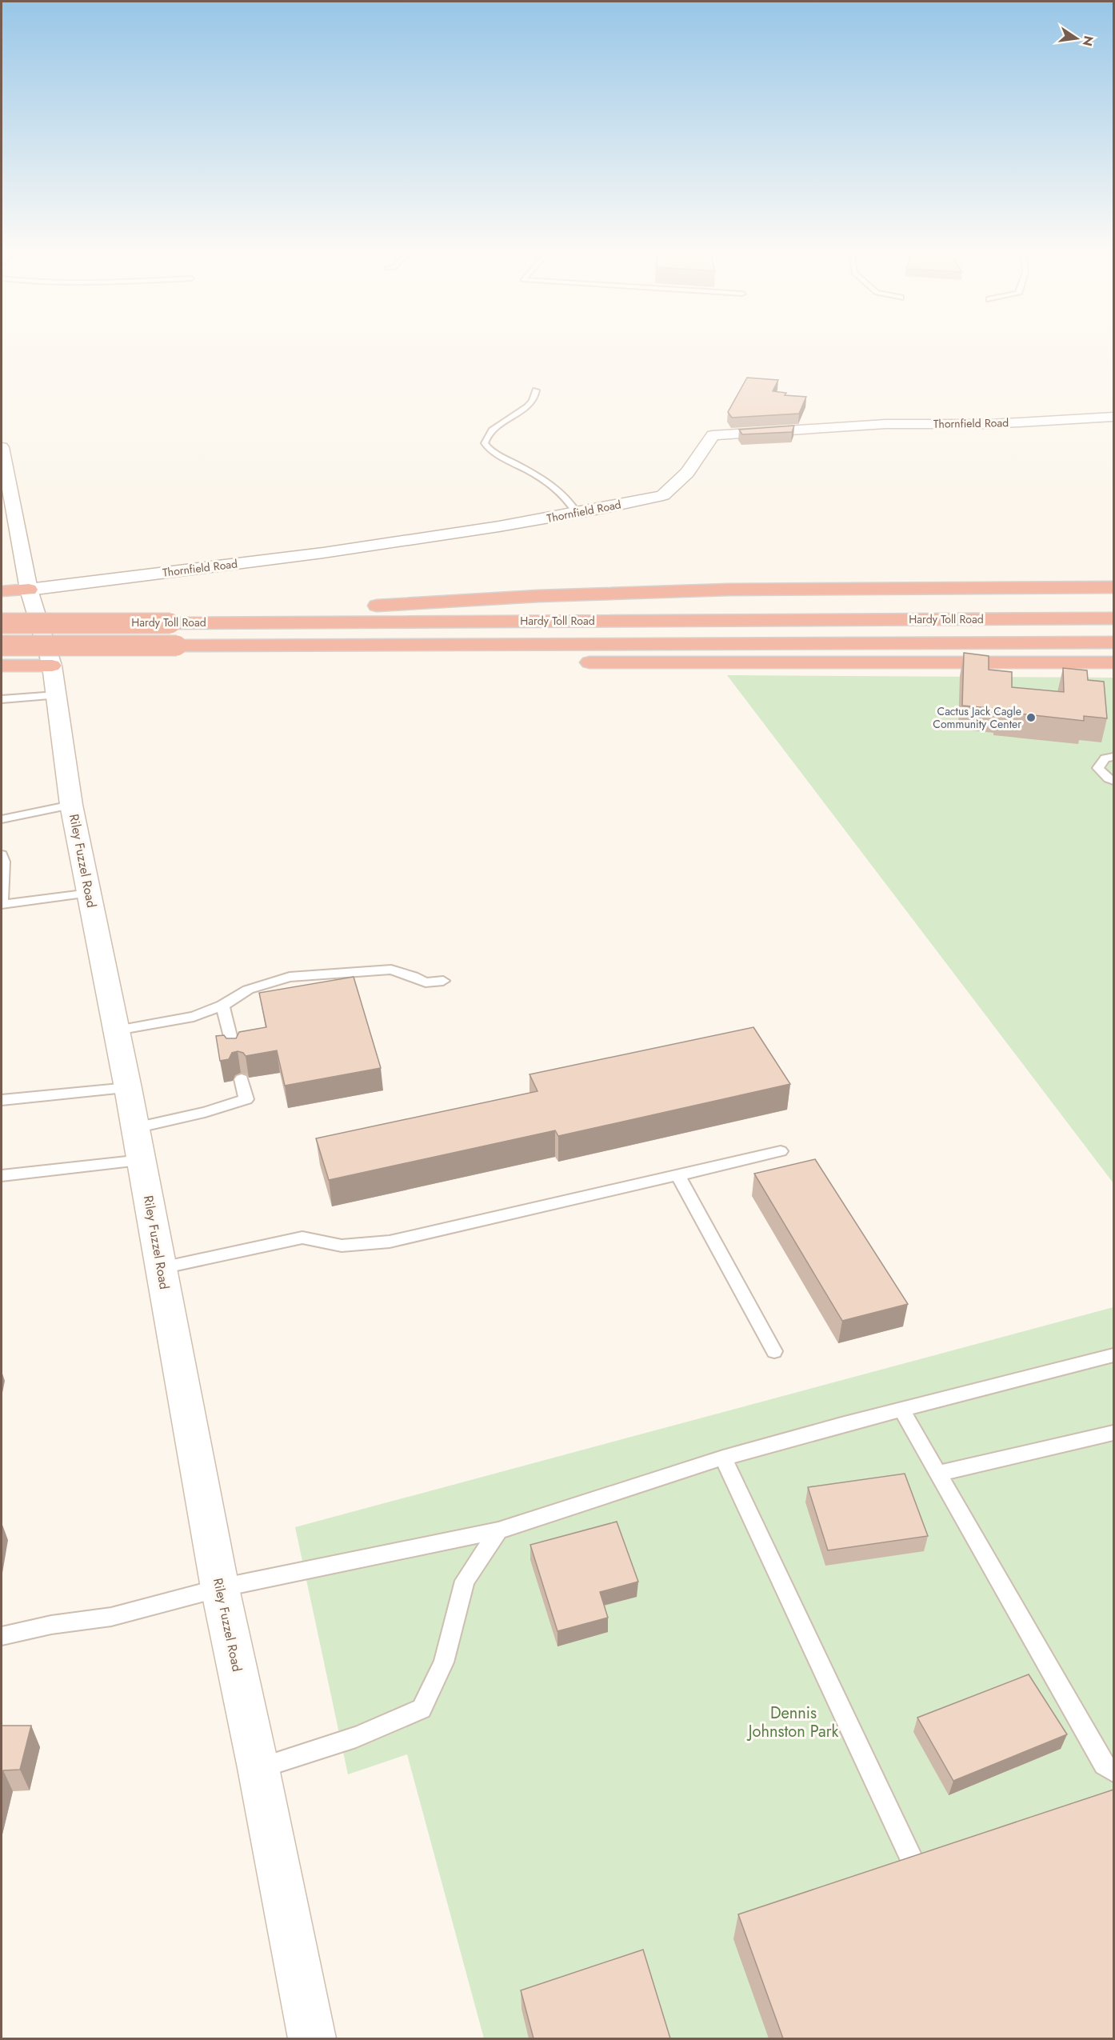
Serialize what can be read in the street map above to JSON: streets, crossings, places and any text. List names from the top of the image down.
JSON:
{
  "streets": {
    "highway": ["Hardy Toll Road"],
    "main road": ["Thornfield Road", "Riley Fuzzel Road"]
  },
  "crossings": [
    ["Thornfield Road", "Riley Fuzzel Road"]
  ],
  "parks": ["Dennis Johnston Park"],
  "places": ["Cactus Jack Cagle Community Center"],
  "north": "right"
}
